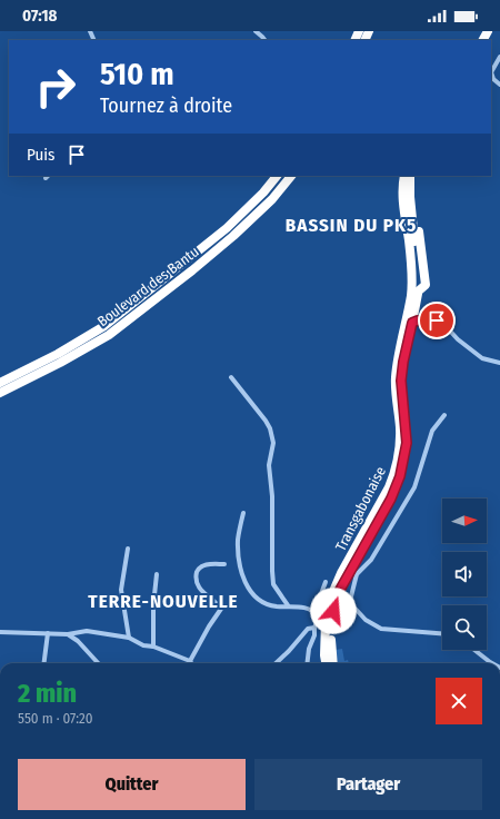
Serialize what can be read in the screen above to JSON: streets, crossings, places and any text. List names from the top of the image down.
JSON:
{
  "streets": {
    "highway": ["Boulevard des Bantu", "Transgabonaise"]
  },
  "districts": ["BASSIN DU PK5", "TERRE-NOUVELLE"],
  "north": "right",
  "page": {
    "status": "07:18",
    "turn": ["510 m", "Tournez à droite"],
    "then": "Puis",
    "heading": ["2 min", "550 m · 07:20"],
    "buttons": ["Quitter", "Partager"]
  }
}
